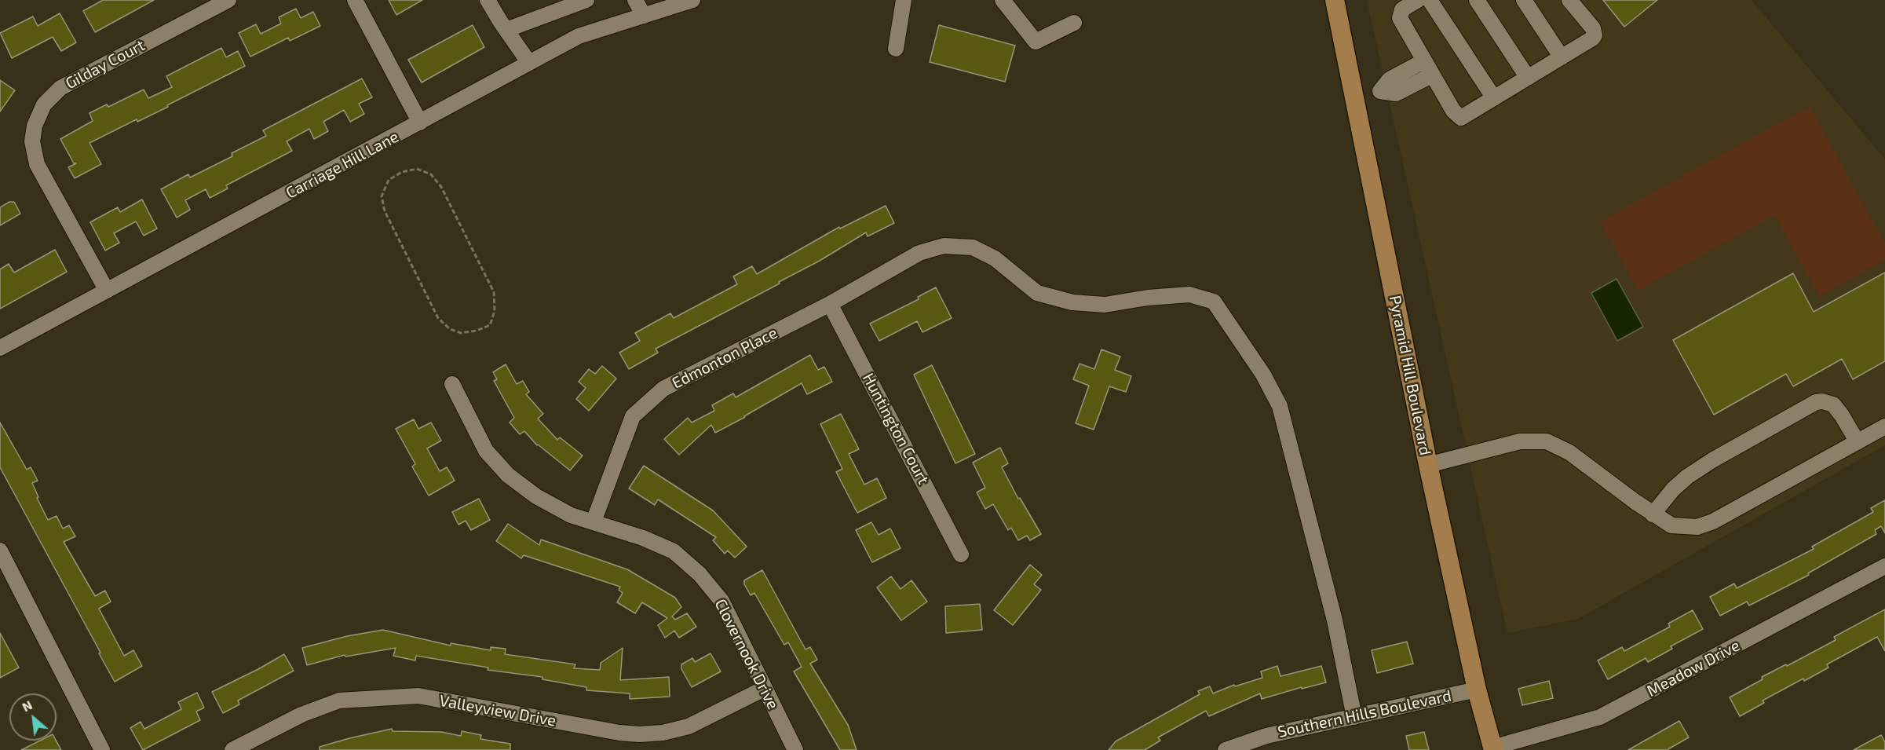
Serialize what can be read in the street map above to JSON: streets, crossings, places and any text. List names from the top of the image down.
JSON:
{
  "streets": {
    "main road": ["Pyramid Hill Boulevard"],
    "street": [
      "Gilday Court",
      "Carriage Hill Lane",
      "Edmonton Place",
      "Huntington Court",
      "Clovernook Drive",
      "Meadow Drive",
      "Valleyview Drive",
      "Southern Hills Boulevard"
    ]
  },
  "crossings": [
    ["Gilday Court", "Carriage Hill Lane"],
    ["Edmonton Place", "Huntington Court"],
    ["Edmonton Place", "Clovernook Drive"],
    ["Edmonton Place", "Southern Hills Boulevard"],
    ["Pyramid Hill Boulevard", "Meadow Drive"],
    ["Pyramid Hill Boulevard", "Southern Hills Boulevard"],
    ["Clovernook Drive", "Valleyview Drive"]
  ],
  "north": "top left"
}
